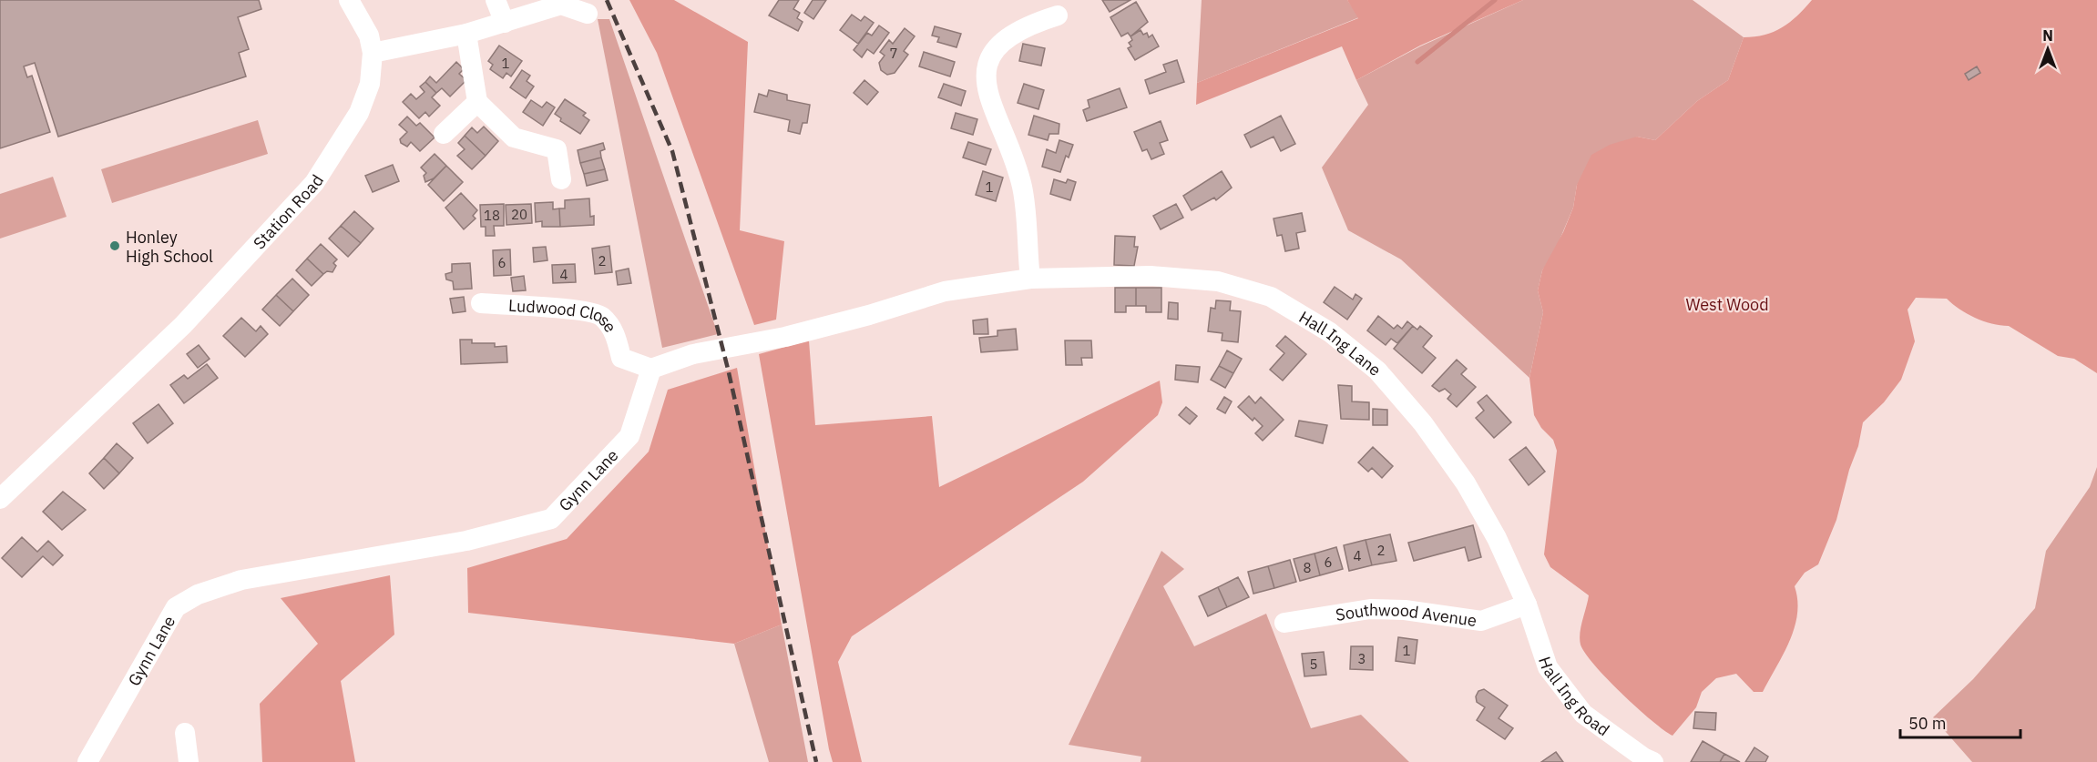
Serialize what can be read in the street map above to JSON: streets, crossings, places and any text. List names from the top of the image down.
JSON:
{
  "streets": {
    "street": [
      "Station Road",
      "Ludwood Close",
      "Hall Ing Lane",
      "Gynn Lane",
      "Southwood Avenue",
      "Hall Ing Road"
    ]
  },
  "crossings": [
    ["Ludwood Close", "Gynn Lane"],
    ["Hall Ing Lane", "Southwood Avenue"],
    ["Hall Ing Lane", "Hall Ing Road"],
    ["Southwood Avenue", "Hall Ing Road"]
  ],
  "parks": ["West Wood"],
  "places": ["Honley High School"],
  "house_numbers": [
    "7",
    "1",
    "1",
    "20",
    "18",
    "2",
    "6",
    "4",
    "2",
    "4",
    "6",
    "8",
    "1",
    "3",
    "5"
  ],
  "scale_bar": "50 m",
  "north": "top"
}
